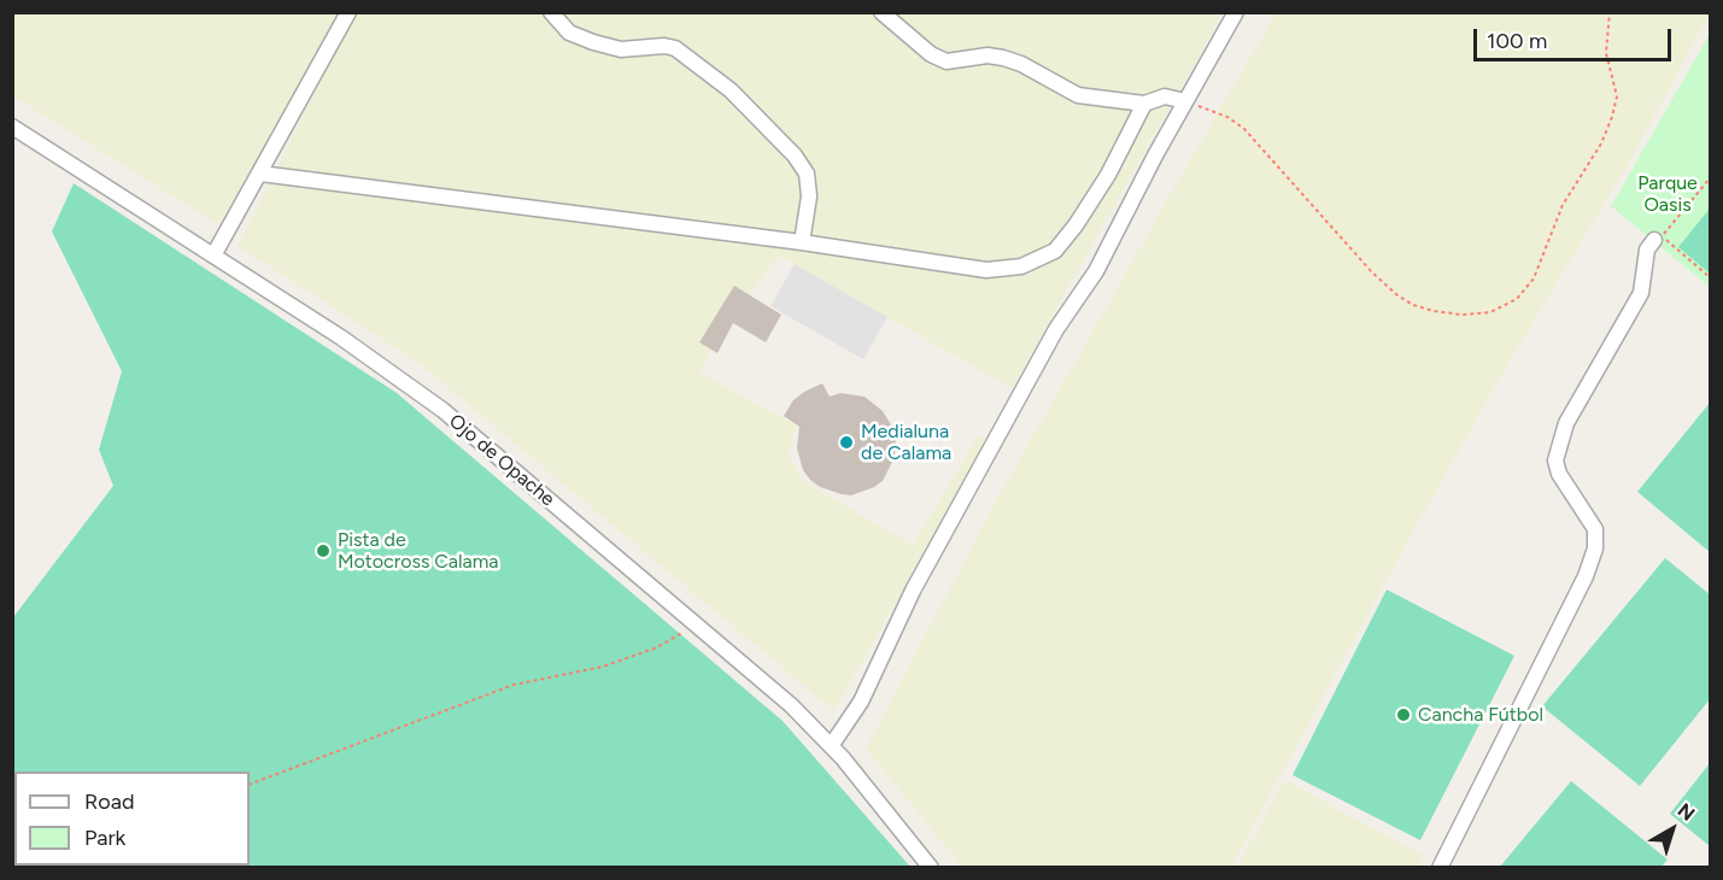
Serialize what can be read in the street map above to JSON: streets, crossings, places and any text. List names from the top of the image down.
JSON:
{
  "streets": {
    "street": ["Ojo de Opache"]
  },
  "parks": ["Parque Oasis"],
  "places": ["Medialuna de Calama", "Pista de Motocross Calama", "Cancha Fútbol"],
  "legend": ["Road", "Park"],
  "scale_bar": "100 m",
  "north": "top right"
}
